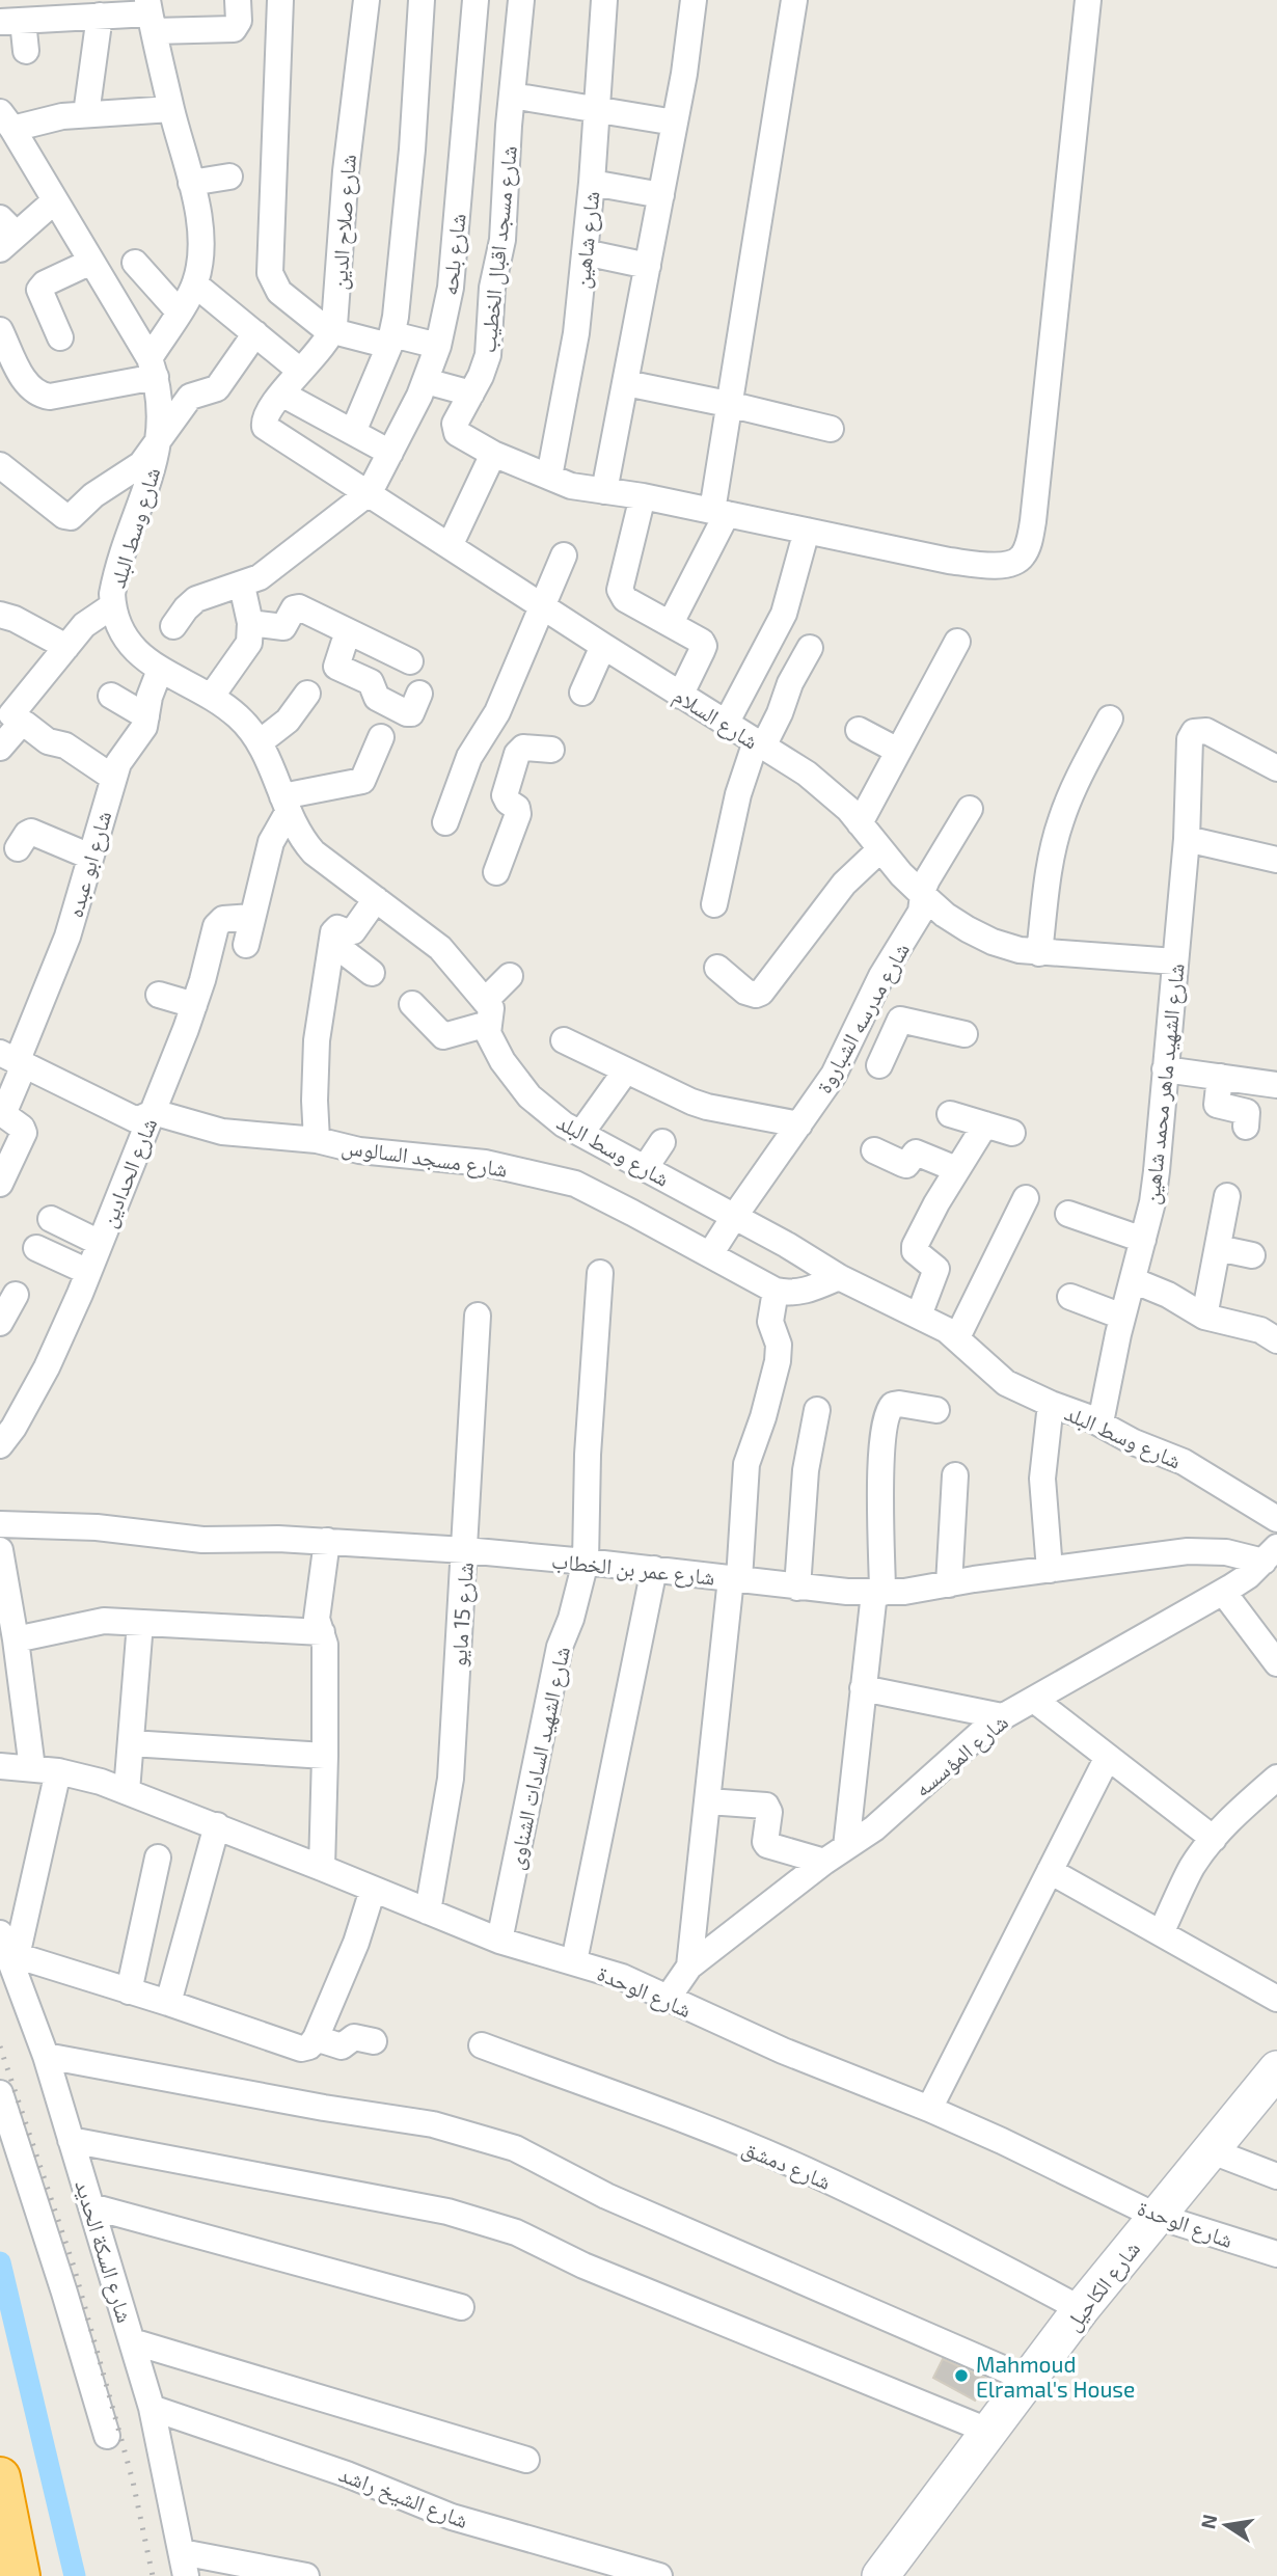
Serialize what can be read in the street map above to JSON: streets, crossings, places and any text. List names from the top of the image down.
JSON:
{
  "streets": {
    "street": [
      "شارع صلاح الدين",
      "شارع شاهين",
      "شارع مسجد اقبال الخطيب",
      "شارع بلحه",
      "شارع وسط البلد",
      "شارع السلام",
      "شارع ابو عبده",
      "شارع مدرسه الشباروة",
      "شارع الشهيد ماهر محمد شاهين",
      "شارع مسجد السالوس",
      "شارع الحدادين",
      "شارع عمر بن الخطاب",
      "شارع 15 مايو",
      "شارع المؤسسه",
      "شارع الشهيد السادات الشناوى",
      "شارع الوحدة",
      "شارع دمشق",
      "شارع السكة الحديد",
      "شارع الكاحيل",
      "شارع الشيخ راشد"
    ]
  },
  "crossings": [
    ["شارع شاهين", "شارع مسجد اقبال الخطيب"],
    ["شارع بلحه", "شارع السلام"],
    ["شارع وسط البلد", "شارع ابو عبده"],
    ["شارع وسط البلد", "شارع مدرسه الشباروة"],
    ["شارع وسط البلد", "شارع الشهيد ماهر محمد شاهين"],
    ["شارع وسط البلد", "شارع مسجد السالوس"],
    ["شارع السلام", "شارع مدرسه الشباروة"],
    ["شارع السلام", "شارع الشهيد ماهر محمد شاهين"],
    ["شارع ابو عبده", "شارع مسجد السالوس"],
    ["شارع مدرسه الشباروة", "شارع مسجد السالوس"],
    ["شارع مسجد السالوس", "شارع الحدادين"],
    ["شارع عمر بن الخطاب", "شارع 15 مايو"],
    ["شارع عمر بن الخطاب", "شارع المؤسسه"],
    ["شارع عمر بن الخطاب", "شارع الشهيد السادات الشناوى"],
    ["شارع 15 مايو", "شارع الوحدة"],
    ["شارع المؤسسه", "شارع الوحدة"],
    ["شارع الشهيد السادات الشناوى", "شارع الوحدة"],
    ["شارع الوحدة", "شارع الكاحيل"],
    ["شارع دمشق", "شارع الكاحيل"],
    ["شارع السكة الحديد", "شارع الشيخ راشد"]
  ],
  "places": ["Mahmoud Elramal's House"],
  "north": "left"
}
